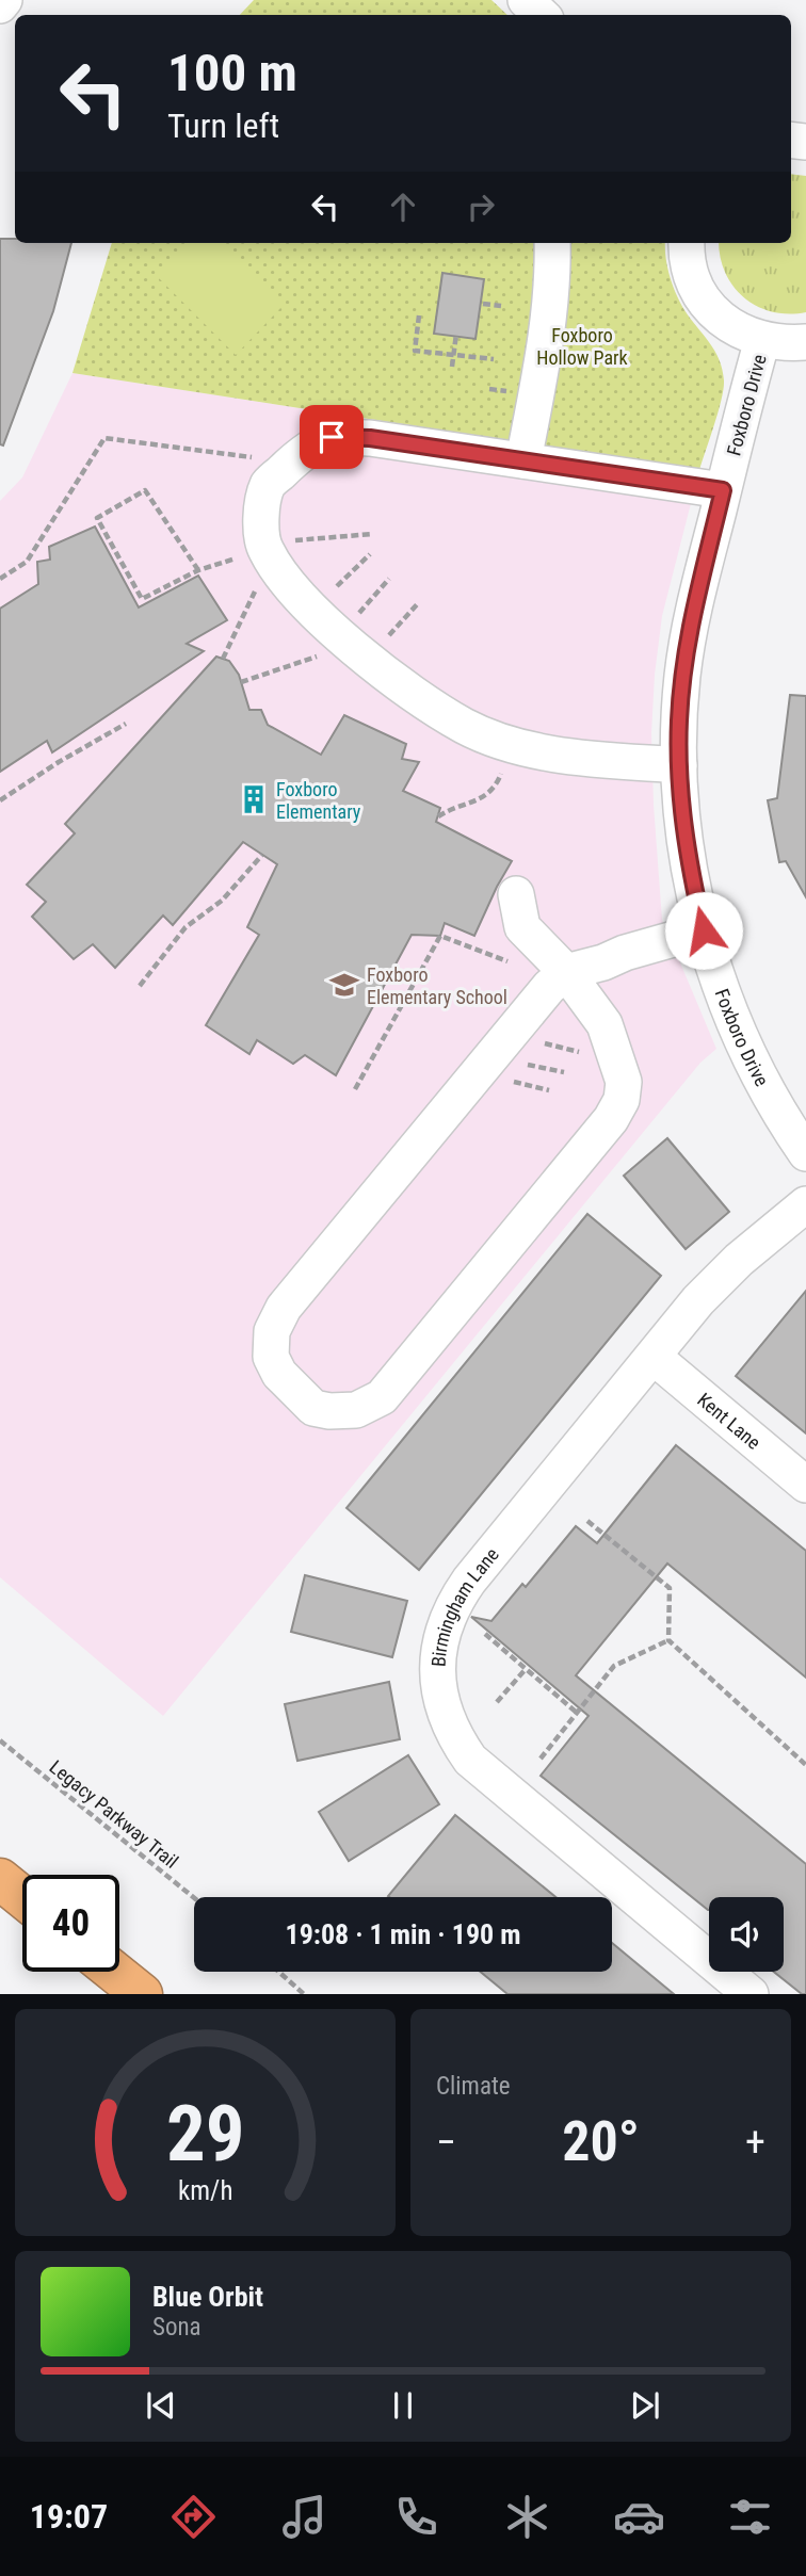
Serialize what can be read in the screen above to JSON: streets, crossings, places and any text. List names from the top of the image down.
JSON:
{
  "streets": {
    "street": ["Foxboro Drive", "Kent Lane", "Birmingham Lane"],
    "path": ["Legacy Parkway Trail"]
  },
  "crossings": [
    ["Kent Lane", "Birmingham Lane"]
  ],
  "parks": ["Foxboro Hollow Park"],
  "places": {
    "building": ["Foxboro Elementary"],
    "school or university": ["Foxboro Elementary School"]
  },
  "page": {
    "turn": ["100 m", "Turn left"],
    "limit": "40",
    "trip": "19:08 · 1 min · 190 m",
    "tile": "Climate",
    "heat": ["−", "20°", "+"],
    "song": ["Blue Orbit", "Sona"],
    "tabs": "19:07",
    "gauge": ["29", "km/h"]
  }
}
